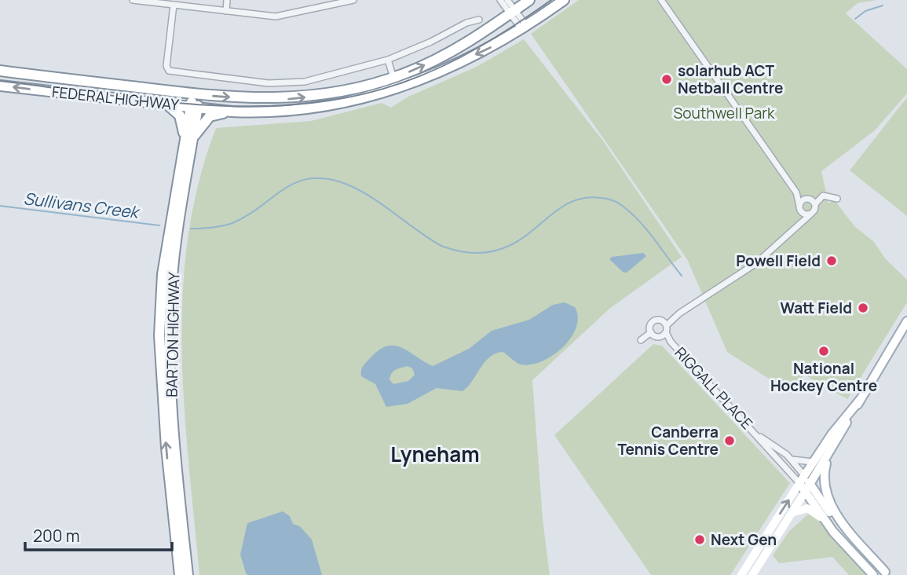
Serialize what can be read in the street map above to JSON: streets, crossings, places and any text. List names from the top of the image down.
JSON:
{
  "streets": {
    "highway": ["FEDERAL HIGHWAY", "BARTON HIGHWAY"],
    "street": ["RIGGALL PLACE"]
  },
  "crossings": [
    ["FEDERAL HIGHWAY", "BARTON HIGHWAY"]
  ],
  "districts": ["Lyneham"],
  "water": ["Sullivans Creek"],
  "parks": ["Southwell Park"],
  "places": [
    "solarhub ACT Netball Centre",
    "Powell Field",
    "Watt Field",
    "National Hockey Centre",
    "Canberra Tennis Centre",
    "Next Gen"
  ],
  "scale_bar": "200 m"
}
